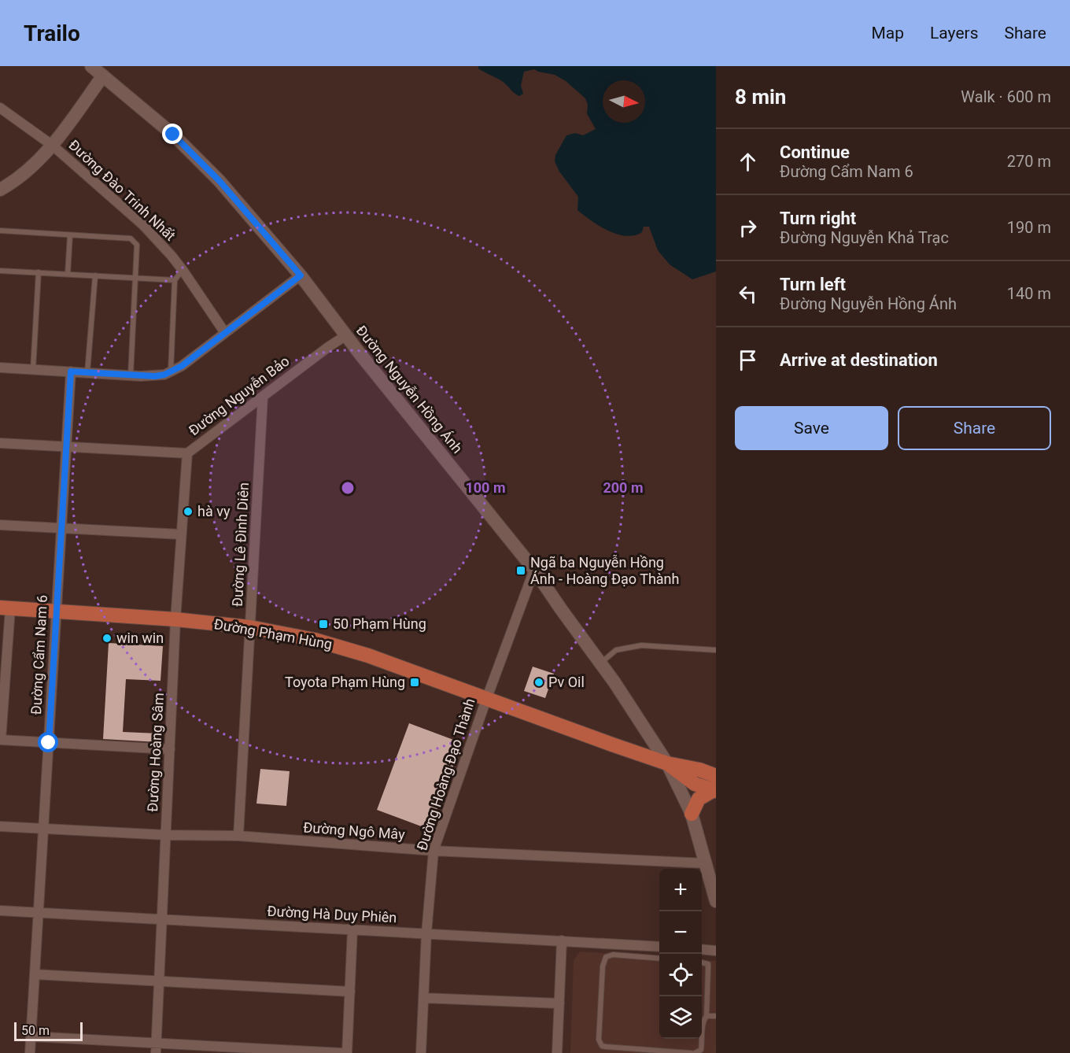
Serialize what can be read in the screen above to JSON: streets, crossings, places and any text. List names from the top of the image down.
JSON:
{
  "streets": {
    "main road": ["Đường Phạm Hùng"],
    "street": [
      "Đường Đào Trinh Nhất",
      "Đường Nguyễn Hồng Ánh",
      "Đường Nguyễn Bảo",
      "Đường Lê Đình Diên",
      "Đường Cẩm Nam 6",
      "Đường Hoàng Sâm",
      "Đường Hoàng Đạo Thành",
      "Đường Ngô Mây",
      "Đường Hà Duy Phiên"
    ]
  },
  "crossings": [
    ["Đường Nguyễn Hồng Ánh", "Đường Nguyễn Bảo"],
    ["Đường Nguyễn Hồng Ánh", "Đường Phạm Hùng"],
    ["Đường Nguyễn Hồng Ánh", "Đường Hoàng Đạo Thành"],
    ["Đường Nguyễn Hồng Ánh", "Đường Ngô Mây"],
    ["Đường Nguyễn Bảo", "Đường Lê Đình Diên"],
    ["Đường Nguyễn Bảo", "Đường Cẩm Nam 6"],
    ["Đường Nguyễn Bảo", "Đường Hoàng Sâm"],
    ["Đường Lê Đình Diên", "Đường Phạm Hùng"],
    ["Đường Lê Đình Diên", "Đường Ngô Mây"],
    ["Đường Phạm Hùng", "Đường Cẩm Nam 6"],
    ["Đường Phạm Hùng", "Đường Hoàng Sâm"],
    ["Đường Phạm Hùng", "Đường Hoàng Đạo Thành"],
    ["Đường Cẩm Nam 6", "Đường Ngô Mây"],
    ["Đường Cẩm Nam 6", "Đường Hà Duy Phiên"],
    ["Đường Hoàng Sâm", "Đường Ngô Mây"],
    ["Đường Hoàng Sâm", "Đường Hà Duy Phiên"],
    ["Đường Hoàng Đạo Thành", "Đường Ngô Mây"],
    ["Đường Hoàng Đạo Thành", "Đường Hà Duy Phiên"]
  ],
  "places": {
    "other": ["hà vy", "win win", "Pv Oil"],
    "transit": ["Ngã ba Nguyễn Hồng Ánh - Hoàng Đạo Thành", "50 Phạm Hùng", "Toyota Phạm Hùng"]
  },
  "scale_bar": "50 m",
  "north": "right",
  "page": {
    "header": "Trailo",
    "nav": ["Map", "Layers", "Share"],
    "heading": ["8 min", "Walk · 600 m"],
    "list": [
      ["Continue", "Đường Cẩm Nam 6", "270 m"],
      ["Turn right", "Đường Nguyễn Khả Trạc", "190 m"],
      ["Turn left", "Đường Nguyễn Hồng Ánh", "140 m"],
      "Arrive at destination"
    ],
    "buttons": ["Save", "Share"],
    "map_buttons": ["+", "−"],
    "scale": "50 m"
  },
  "rings": ["100 m", "200 m"]
}
